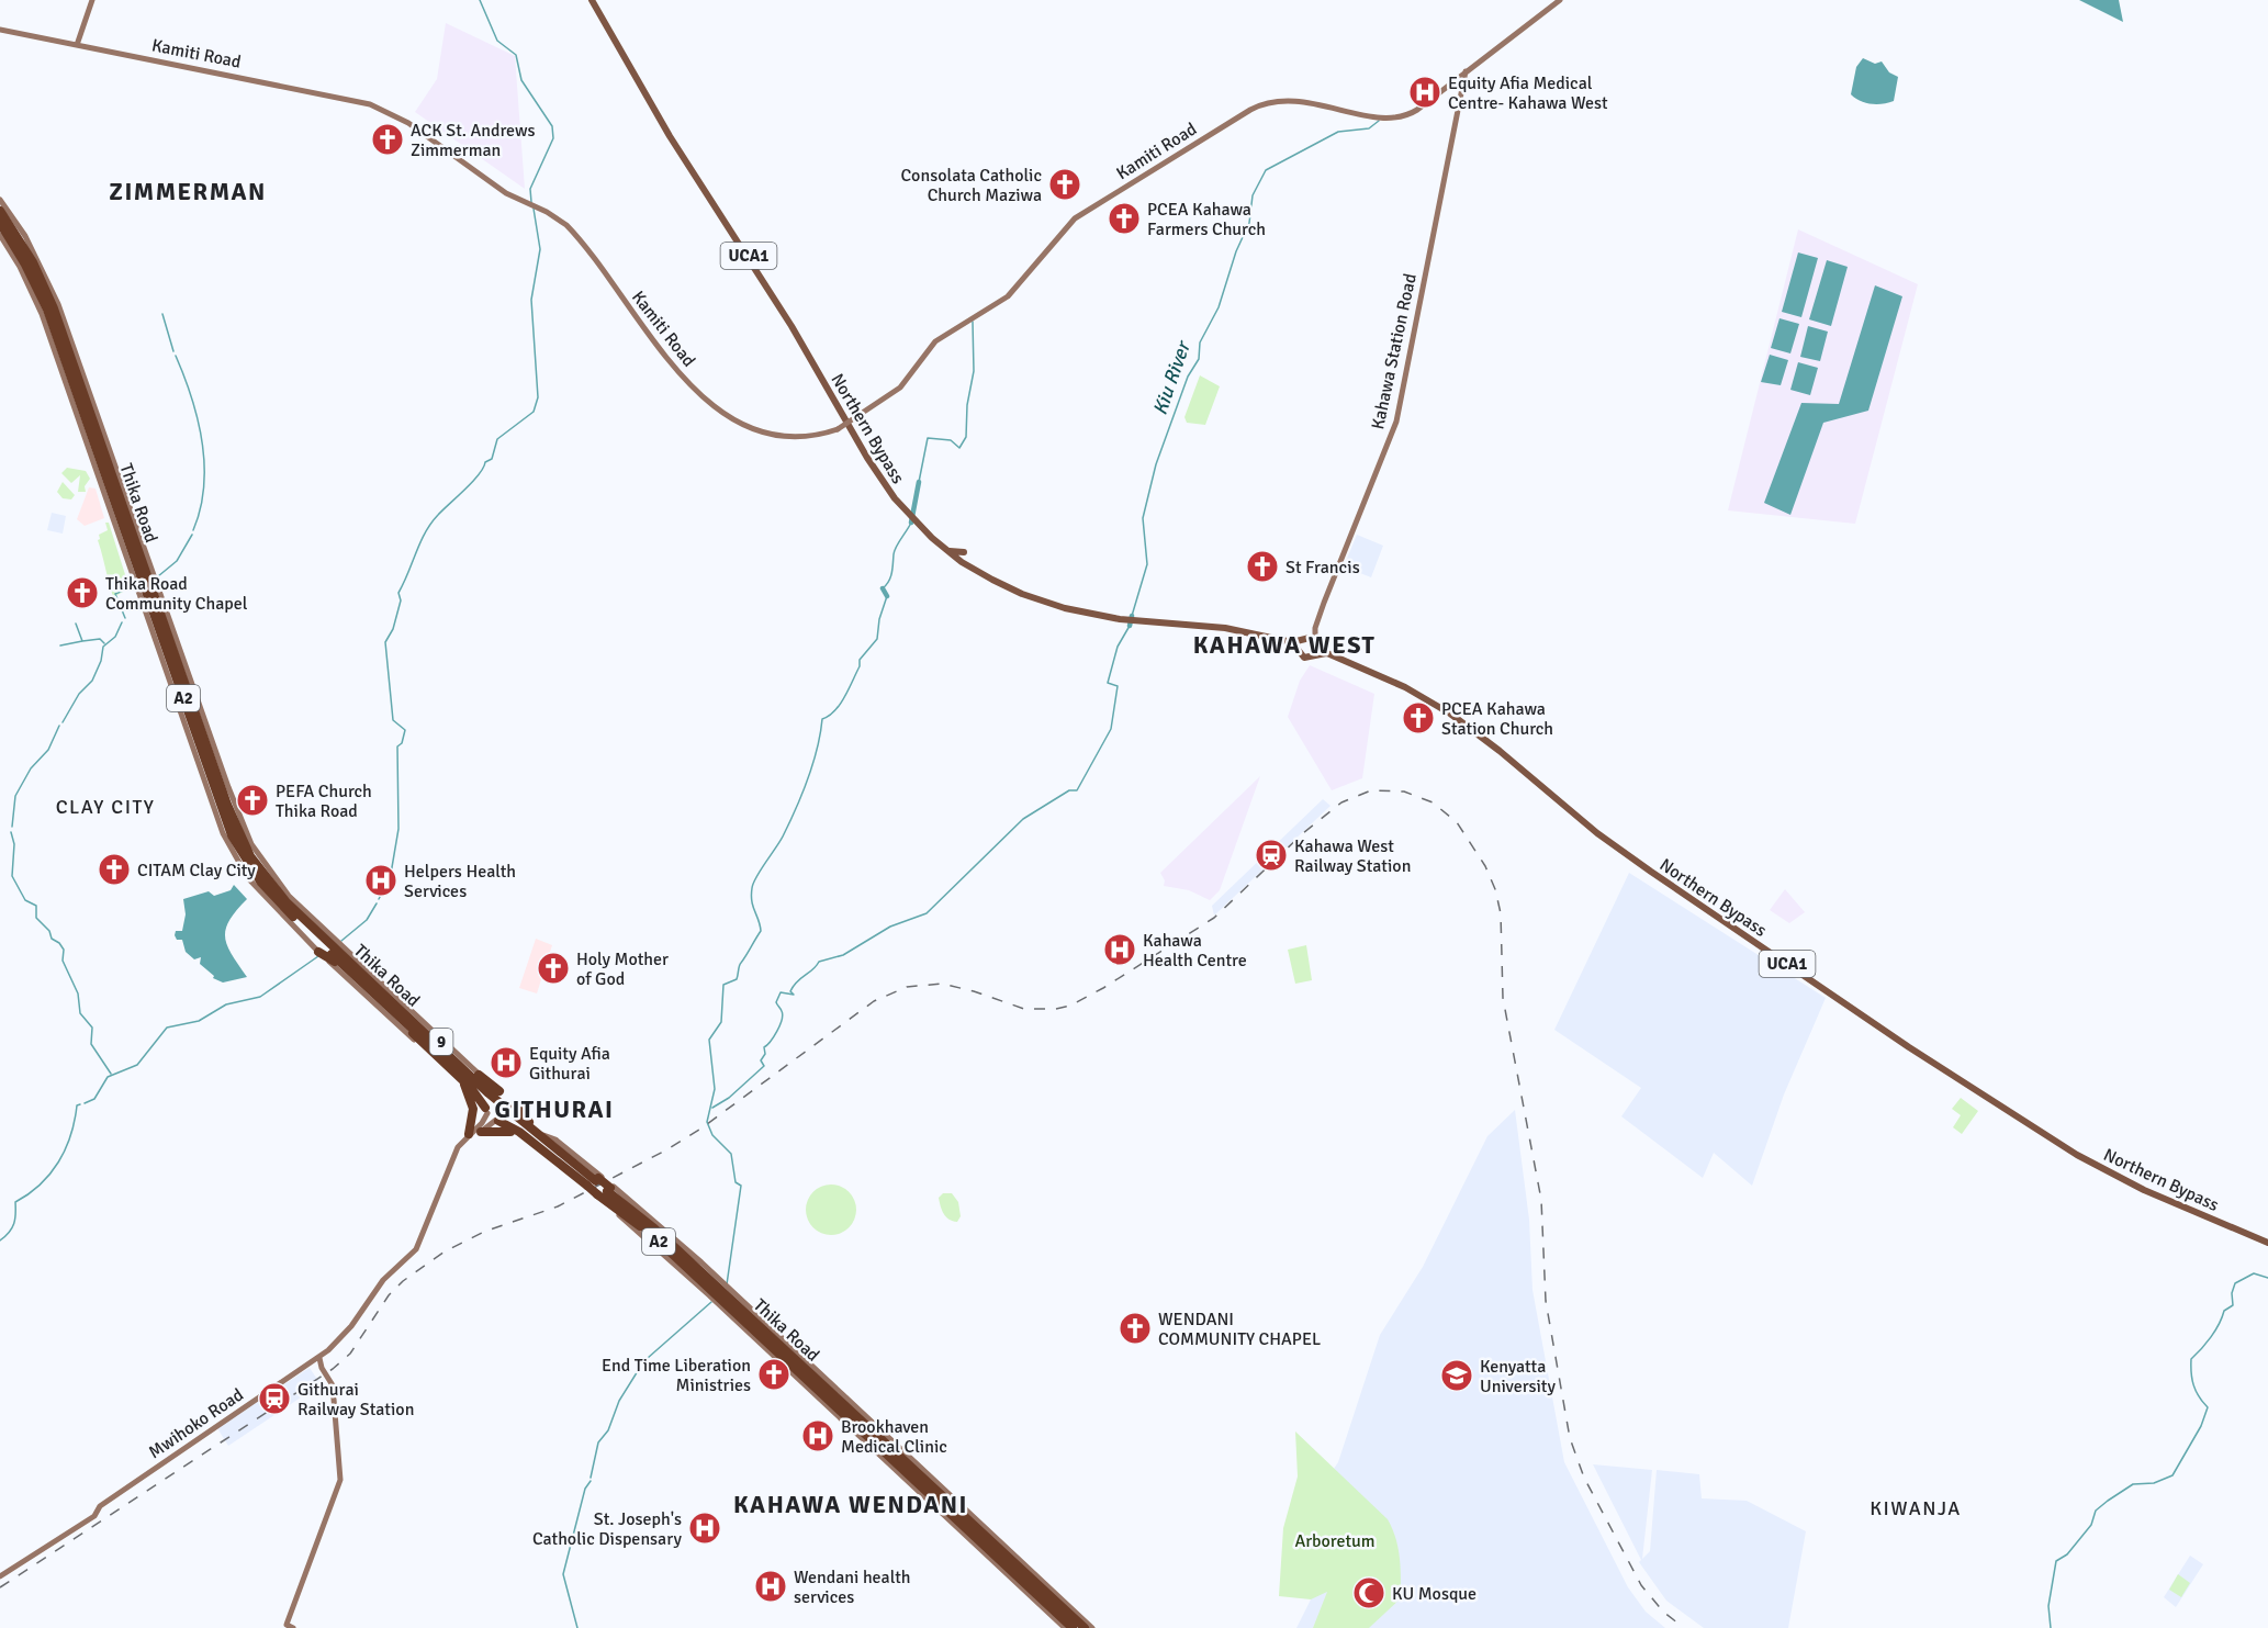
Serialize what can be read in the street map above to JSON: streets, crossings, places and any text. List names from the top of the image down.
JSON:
{
  "streets": {
    "highway": ["Thika Road", "A2", "9"],
    "main road": [
      "Kamiti Road",
      "UCA1",
      "Kahawa Station Road",
      "Northern Bypass",
      "Mwihoko Road"
    ]
  },
  "crossings": [
    ["Kamiti Road", "Kahawa Station Road"],
    ["Kahawa Station Road", "Northern Bypass"],
    ["Thika Road", "9"]
  ],
  "districts": [
    "ZIMMERMAN",
    "KAHAWA WEST",
    "CLAY CITY",
    "GITHURAI",
    "KAHAWA WENDANI",
    "KIWANJA"
  ],
  "water": ["Kiu River"],
  "parks": ["Arboretum"],
  "places": {
    "hospital": [
      "Equity Afia Medical Centre- Kahawa West",
      "Helpers Health Services",
      "Kahawa Health Centre",
      "Equity Afia Githurai",
      "Brookhaven Medical Clinic",
      "St. Joseph's Catholic Dispensary",
      "Wendani health services"
    ],
    "church": [
      "ACK St. Andrews Zimmerman",
      "Consolata Catholic Church Maziwa",
      "PCEA Kahawa Farmers Church",
      "St Francis",
      "Thika Road Community Chapel",
      "PCEA Kahawa Station Church",
      "PEFA Church Thika Road",
      "CITAM Clay City",
      "Holy Mother of God",
      "WENDANI COMMUNITY CHAPEL",
      "End Time Liberation Ministries"
    ],
    "station": ["Kahawa West Railway Station", "Githurai Railway Station"],
    "school or university": ["Kenyatta University"],
    "mosque": ["KU Mosque"]
  }
}
